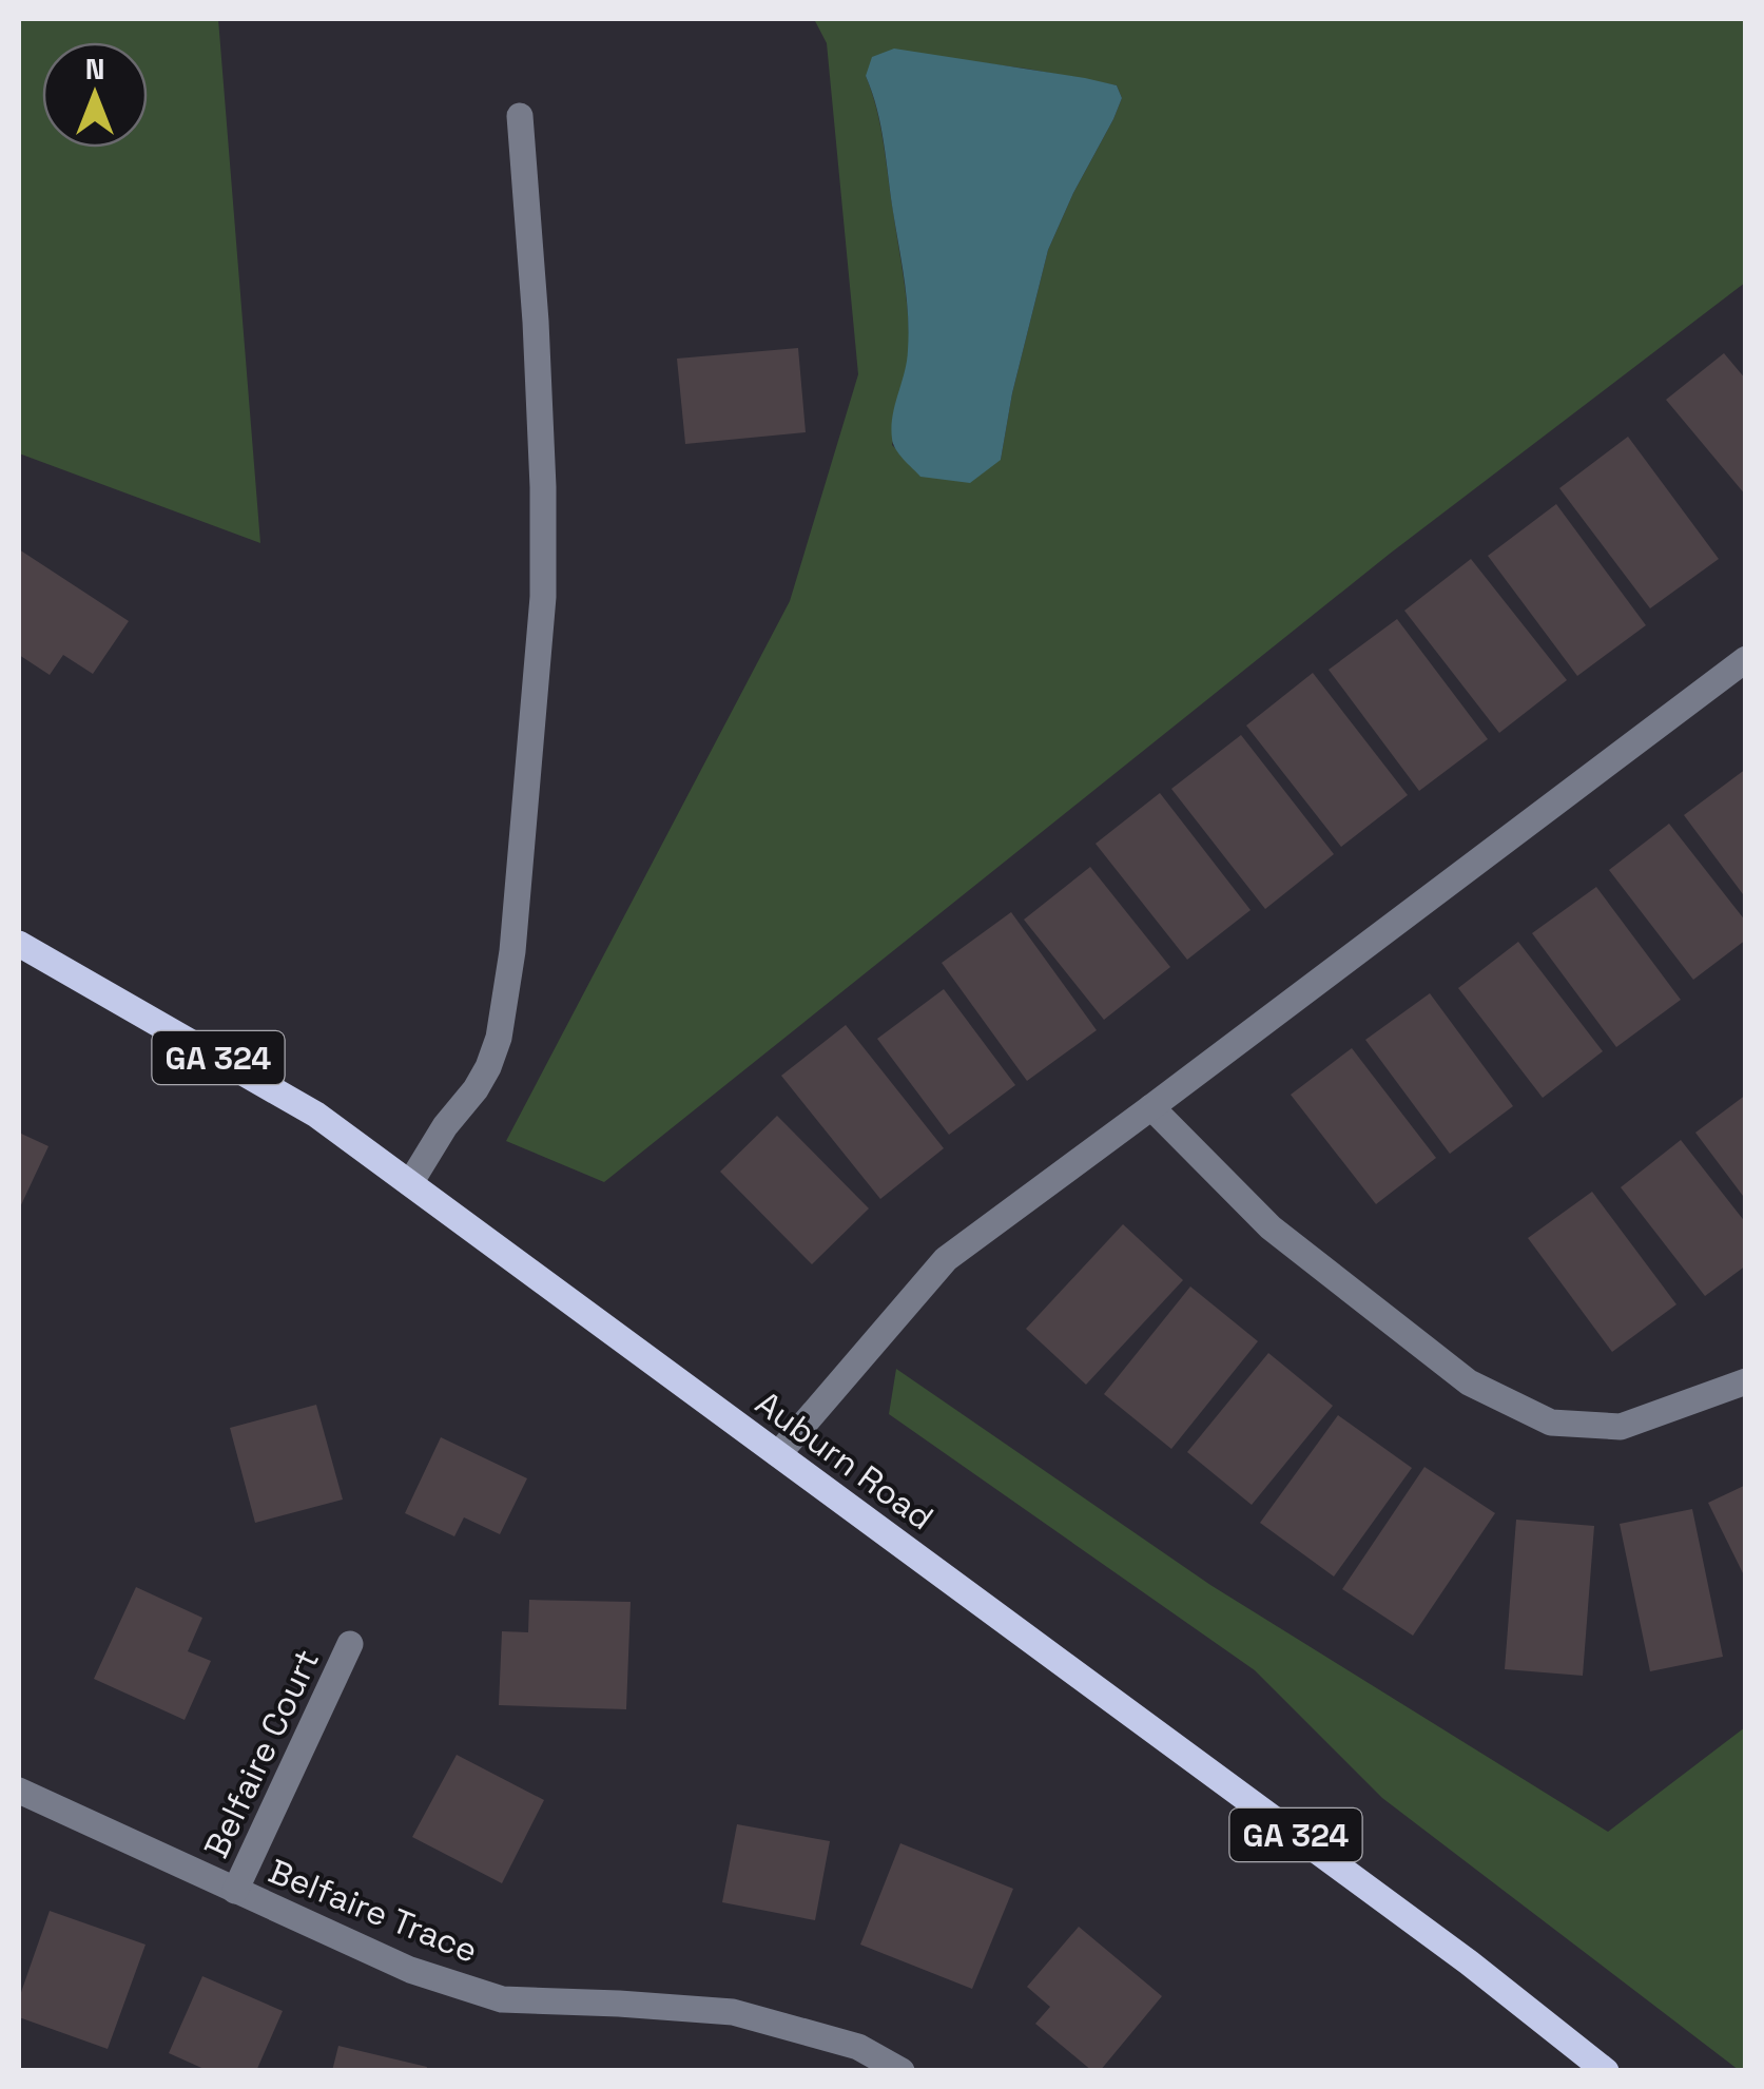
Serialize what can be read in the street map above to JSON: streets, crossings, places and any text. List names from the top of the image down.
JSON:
{
  "streets": {
    "main road": ["GA 324", "Auburn Road"],
    "street": ["Belfaire Court", "Belfaire Trace"]
  },
  "crossings": [
    ["Belfaire Court", "Belfaire Trace"]
  ],
  "north": "top"
}
